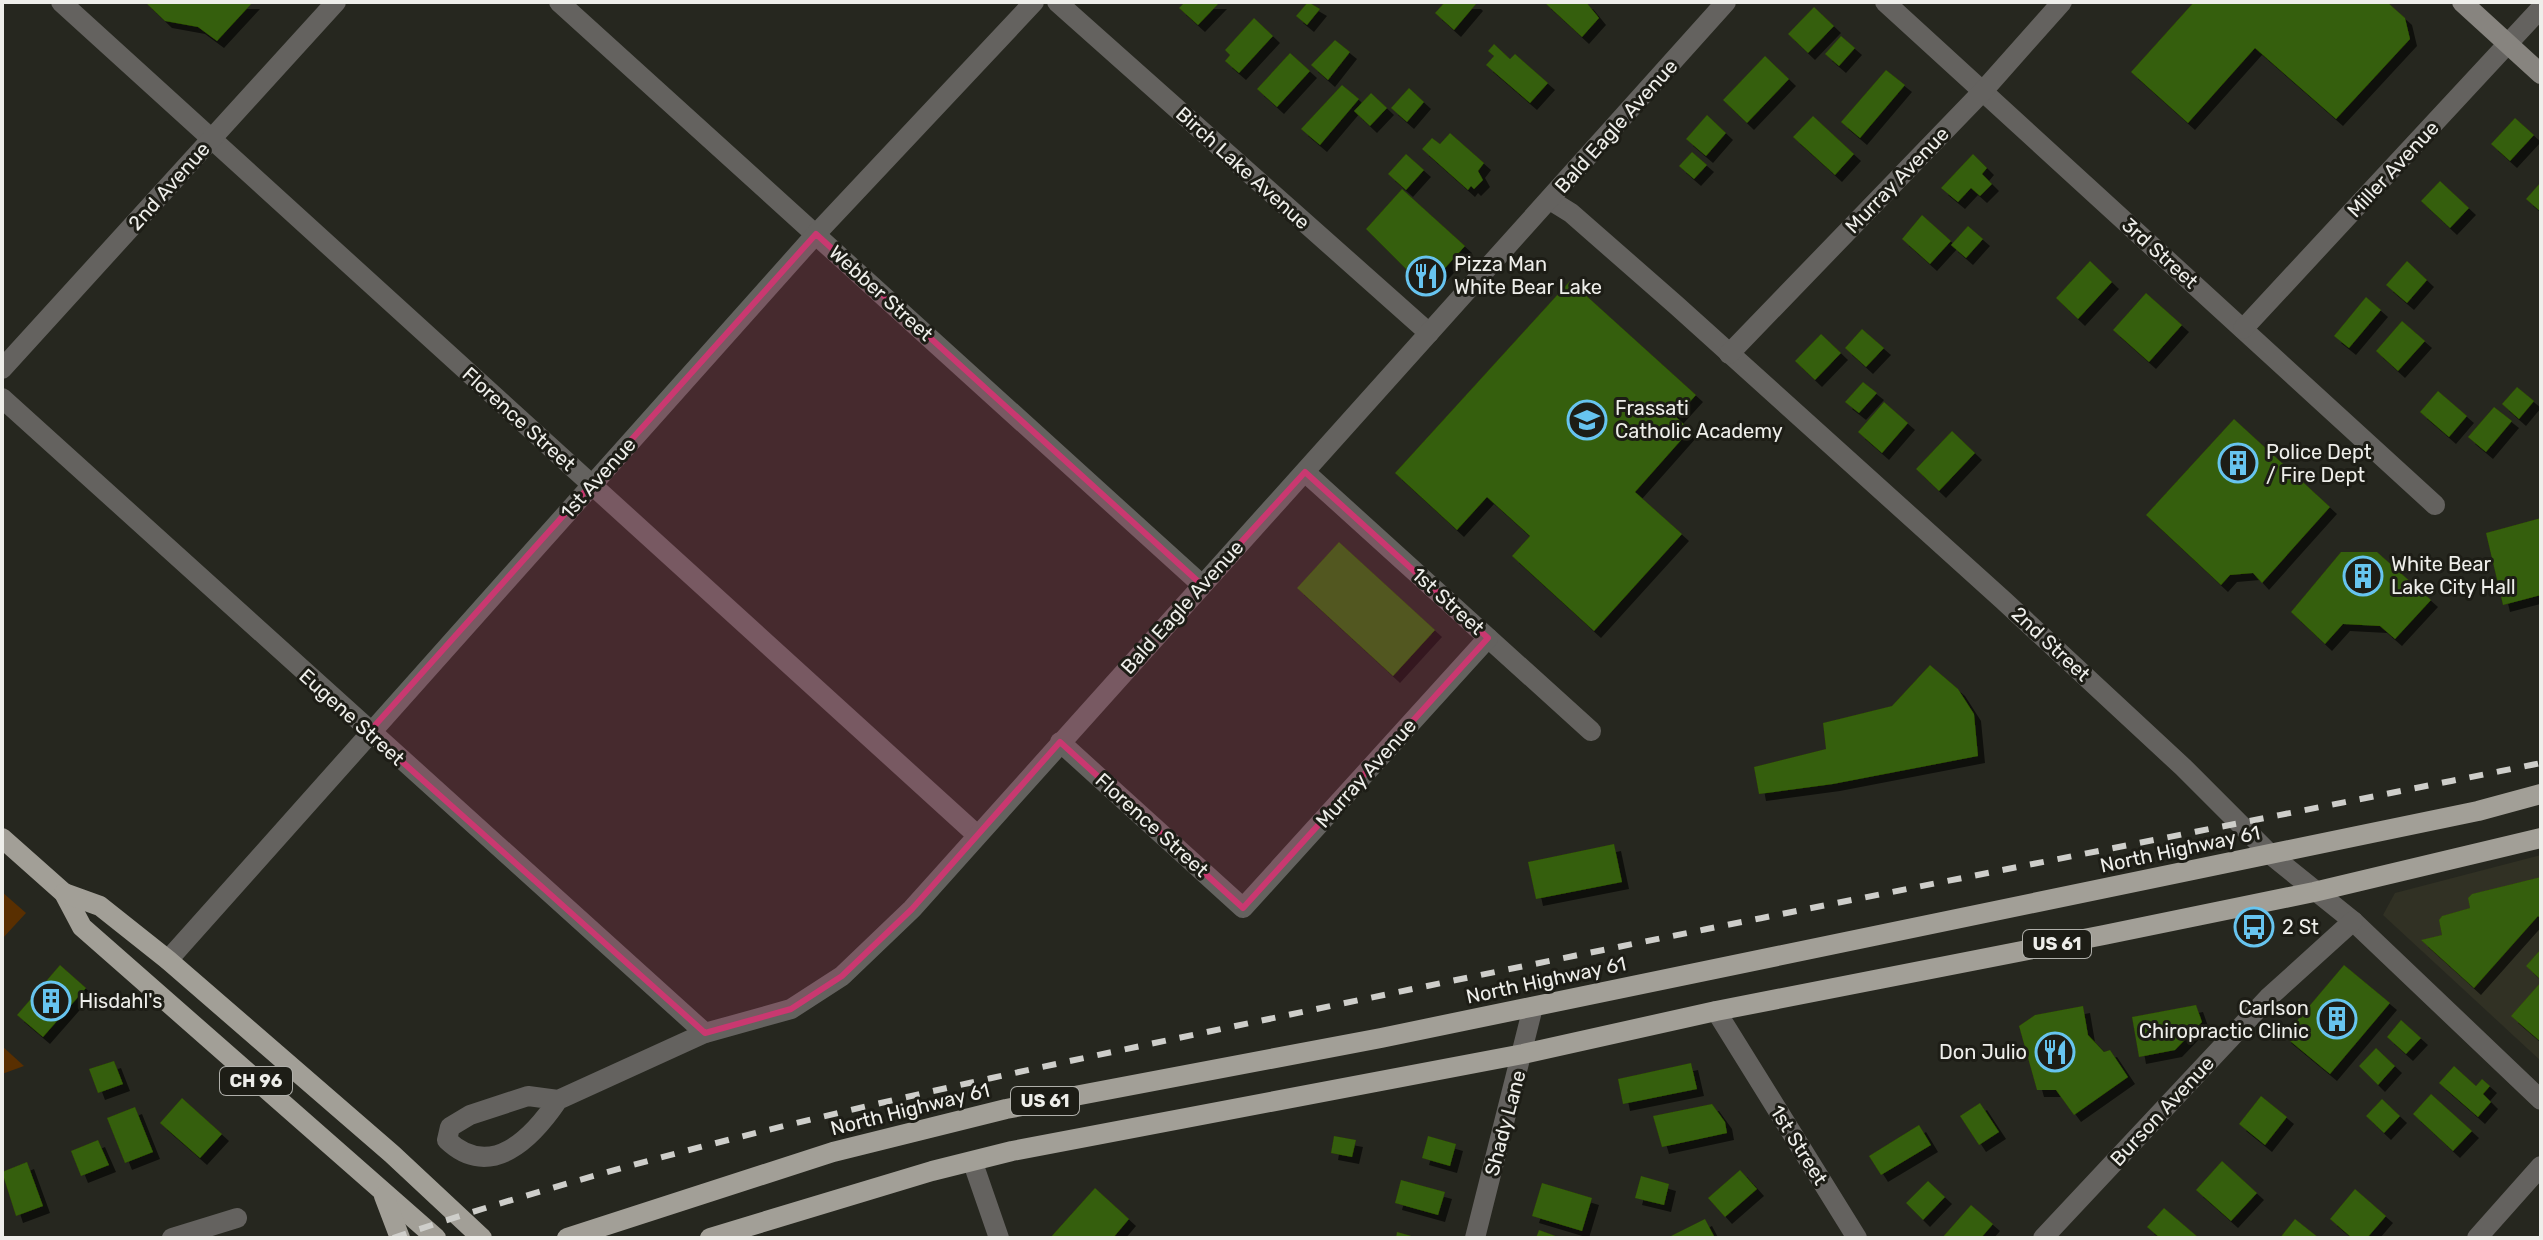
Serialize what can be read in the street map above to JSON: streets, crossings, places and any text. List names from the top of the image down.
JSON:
{
  "streets": {
    "main road": ["North Highway 61", "US 61", "CH 96"],
    "street": [
      "Bald Eagle Avenue",
      "Birch Lake Avenue",
      "Miller Avenue",
      "Murray Avenue",
      "2nd Avenue",
      "3rd Street",
      "Webber Street",
      "Florence Street",
      "1st Avenue",
      "1st Street",
      "2nd Street",
      "Eugene Street",
      "Burson Avenue",
      "Shady Lane"
    ]
  },
  "crossings": [
    ["Bald Eagle Avenue", "Birch Lake Avenue"],
    ["Bald Eagle Avenue", "Webber Street"],
    ["Bald Eagle Avenue", "Florence Street"],
    ["Bald Eagle Avenue", "1st Street"],
    ["Bald Eagle Avenue", "2nd Street"],
    ["Bald Eagle Avenue", "Eugene Street"],
    ["Miller Avenue", "3rd Street"],
    ["Murray Avenue", "3rd Street"],
    ["Murray Avenue", "Florence Street"],
    ["Murray Avenue", "1st Street"],
    ["Murray Avenue", "2nd Street"],
    ["2nd Avenue", "Florence Street"],
    ["Webber Street", "1st Avenue"],
    ["Florence Street", "1st Avenue"],
    ["1st Avenue", "Eugene Street"],
    ["1st Avenue", "CH 96"],
    ["1st Street", "US 61"],
    ["2nd Street", "North Highway 61"],
    ["2nd Street", "US 61"],
    ["2nd Street", "Burson Avenue"],
    ["North Highway 61", "Shady Lane"],
    ["US 61", "Shady Lane"]
  ],
  "places": {
    "restaurant": ["Pizza Man White Bear Lake", "Don Julio"],
    "school or university": ["Frassati Catholic Academy"],
    "building": [
      "Police Dept / Fire Dept",
      "White Bear Lake City Hall",
      "Hisdahl's",
      "Carlson Chiropractic Clinic"
    ],
    "bus stop": ["2 St"]
  }
}
